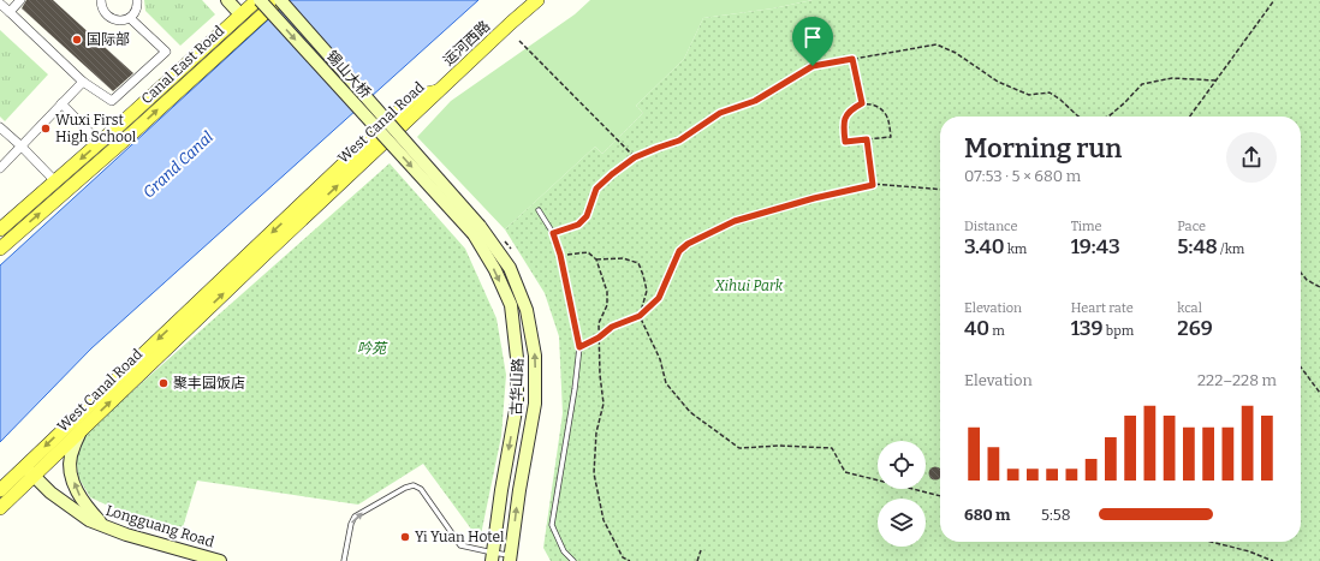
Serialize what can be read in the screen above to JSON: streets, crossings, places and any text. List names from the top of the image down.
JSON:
{
  "streets": {
    "main road": [
      "运河西路",
      "Canal East Road",
      "锡山大桥",
      "West Canal Road",
      "古华山路",
      "Longguang Road"
    ]
  },
  "crossings": [
    ["运河西路", "West Canal Road"],
    ["Canal East Road", "锡山大桥"],
    ["锡山大桥", "古华山路"],
    ["West Canal Road", "Longguang Road"]
  ],
  "water": ["Grand Canal"],
  "parks": ["Xihui Park", "吟苑"],
  "places": [
    "国际部",
    "Wuxi First High School",
    "聚丰园饭店",
    "Yi Yuan Hotel"
  ],
  "page": {
    "heading": ["Morning run", "07:53 · 5 × 680 m"],
    "stats": [
      ["Distance", "3.40 km"],
      ["Time", "19:43"],
      ["Pace", "5:48 /km"],
      ["Elevation", "40 m"],
      ["Heart rate", "139 bpm"],
      ["kcal", "269"]
    ],
    "chart": ["Elevation", "222–228 m"],
    "list": [
      {
        "name": "680 m",
        "note": "5:58"
      }
    ]
  }
}
